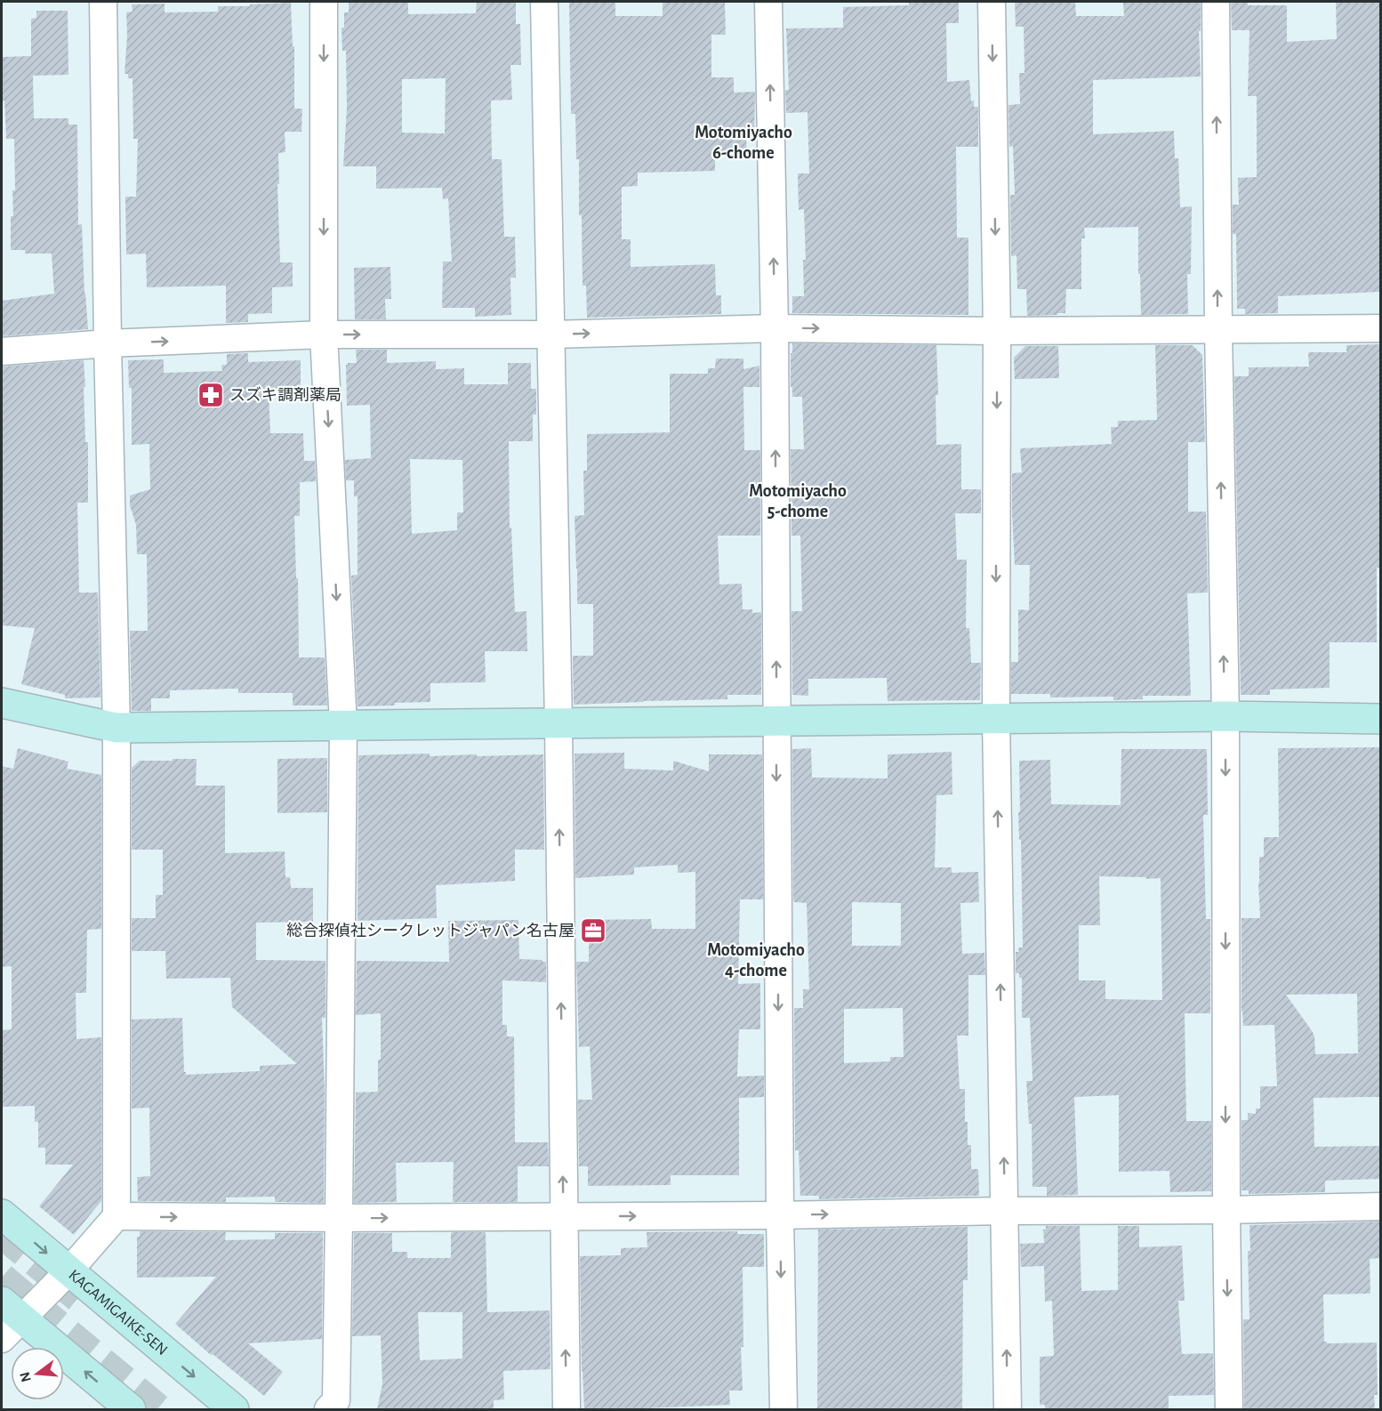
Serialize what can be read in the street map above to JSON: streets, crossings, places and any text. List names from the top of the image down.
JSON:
{
  "streets": {
    "street": ["KAGAMIGAIKE-SEN"]
  },
  "districts": ["Motomiyacho 6-chome", "Motomiyacho 5-chome", "Motomiyacho 4-chome"],
  "places": {
    "pharmacy": ["スズキ調剤薬局"],
    "office": ["総合探偵社シークレットジャパン名古屋"]
  },
  "north": "left"
}
